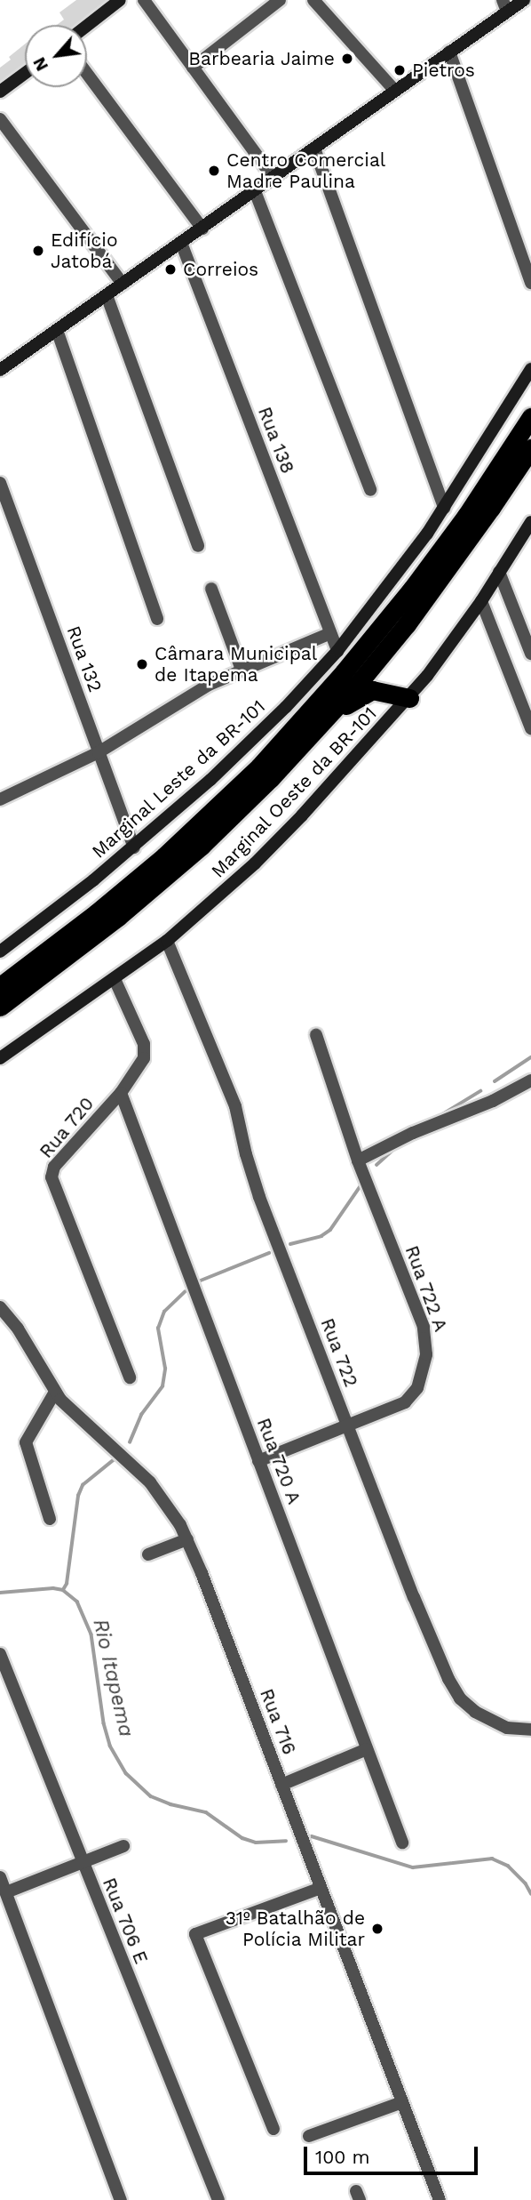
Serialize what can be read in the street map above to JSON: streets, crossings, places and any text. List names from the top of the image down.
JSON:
{
  "streets": {
    "main road": ["Marginal Leste da BR-101", "Marginal Oeste da BR-101"],
    "street": [
      "Rua 138",
      "Rua 132",
      "Rua 720",
      "Rua 722 A",
      "Rua 722",
      "Rua 720 A",
      "Rua 716",
      "Rua 706 E"
    ]
  },
  "crossings": [
    ["Rua 138", "Marginal Leste da BR-101"],
    ["Rua 132", "Marginal Leste da BR-101"],
    ["Marginal Oeste da BR-101", "Rua 720"],
    ["Marginal Oeste da BR-101", "Rua 722"],
    ["Rua 720", "Rua 720 A"],
    ["Rua 722 A", "Rua 722"],
    ["Rua 722 A", "Rua 720 A"]
  ],
  "water": ["Rio Itapema"],
  "places": [
    "Barbearia Jaime",
    "Pietros",
    "Centro Comercial Madre Paulina",
    "Edifício Jatobá",
    "Correios",
    "Câmara Municipal de Itapema",
    "31º Batalhão de Polícia Militar"
  ],
  "scale_bar": "100 m",
  "north": "bottom left"
}
